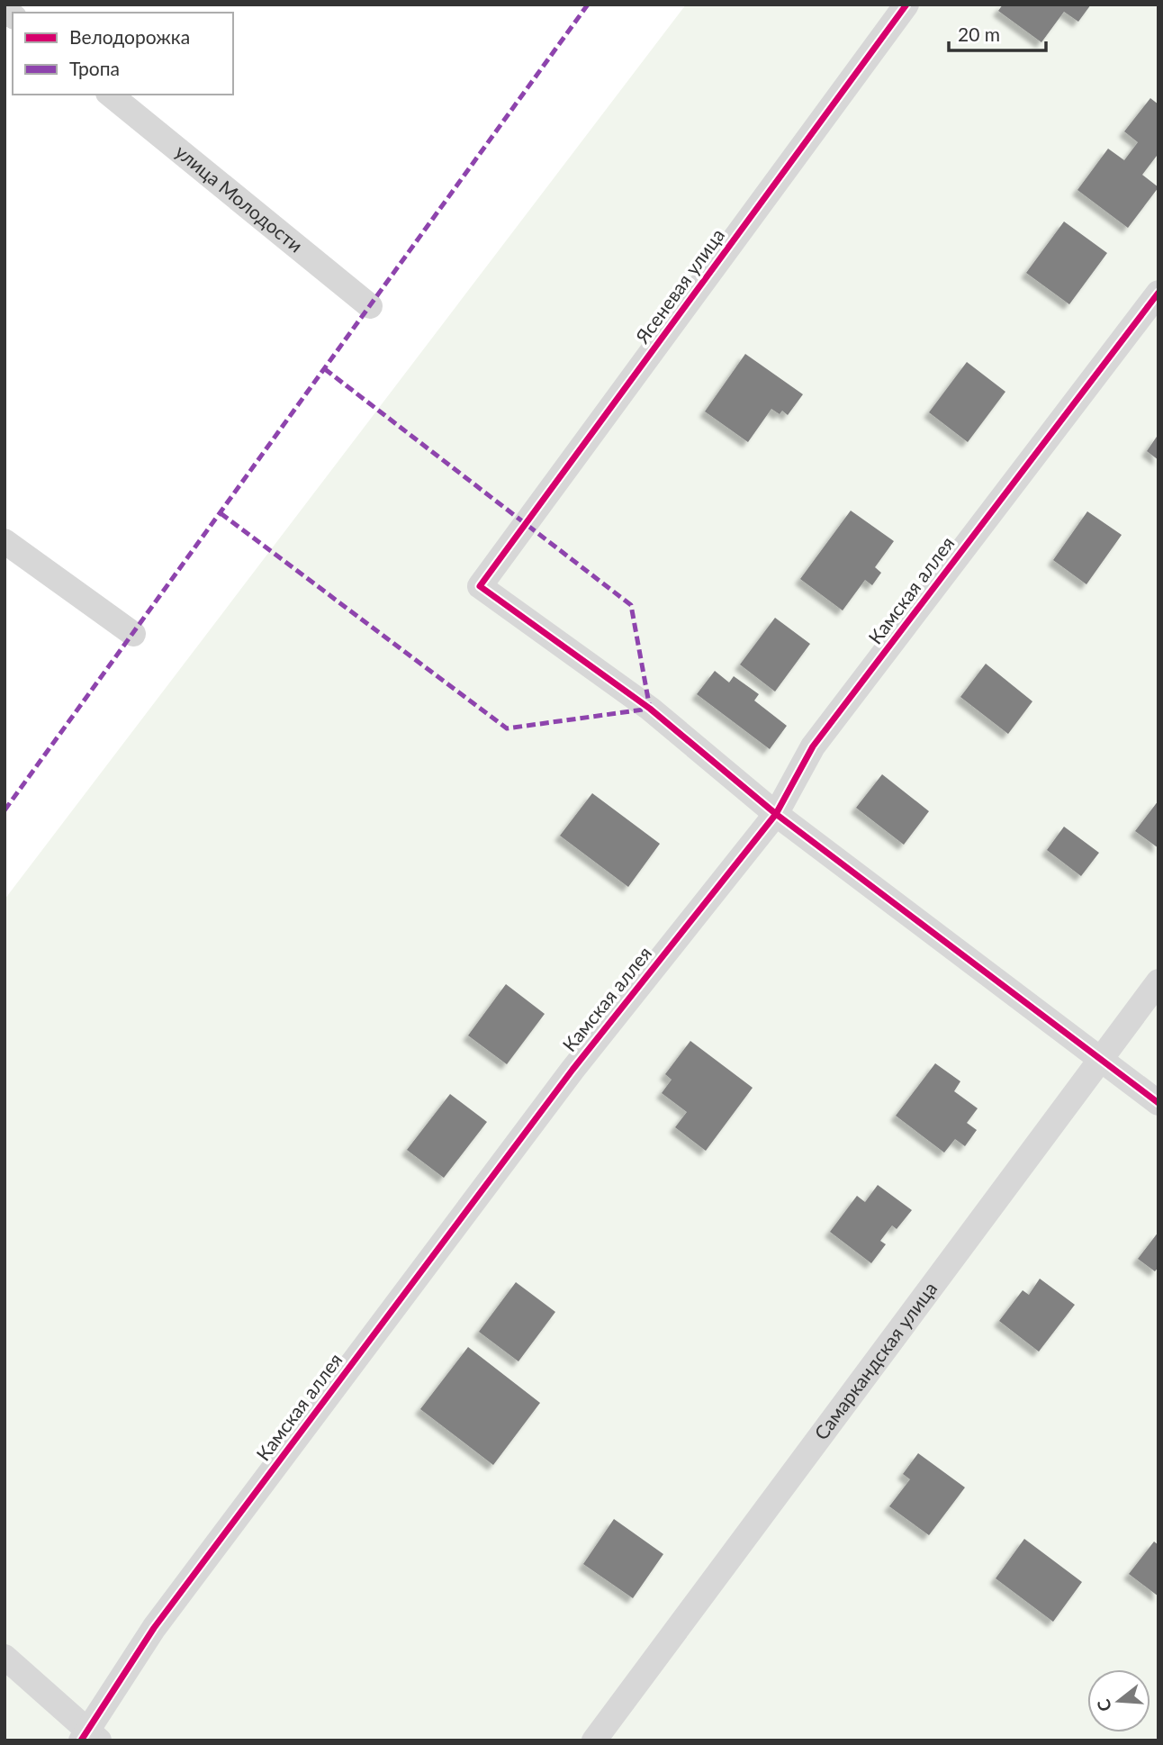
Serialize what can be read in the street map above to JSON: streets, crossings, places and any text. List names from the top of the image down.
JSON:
{
  "streets": {
    "street": [
      "улица Молодости",
      "Ясеневая улица",
      "Камская аллея",
      "Самаркандская улица"
    ]
  },
  "crossings": [
    ["Ясеневая улица", "Камская аллея"]
  ],
  "legend": ["Велодорожка", "Тропа"],
  "scale_bar": "20 m",
  "north": "left"
}
